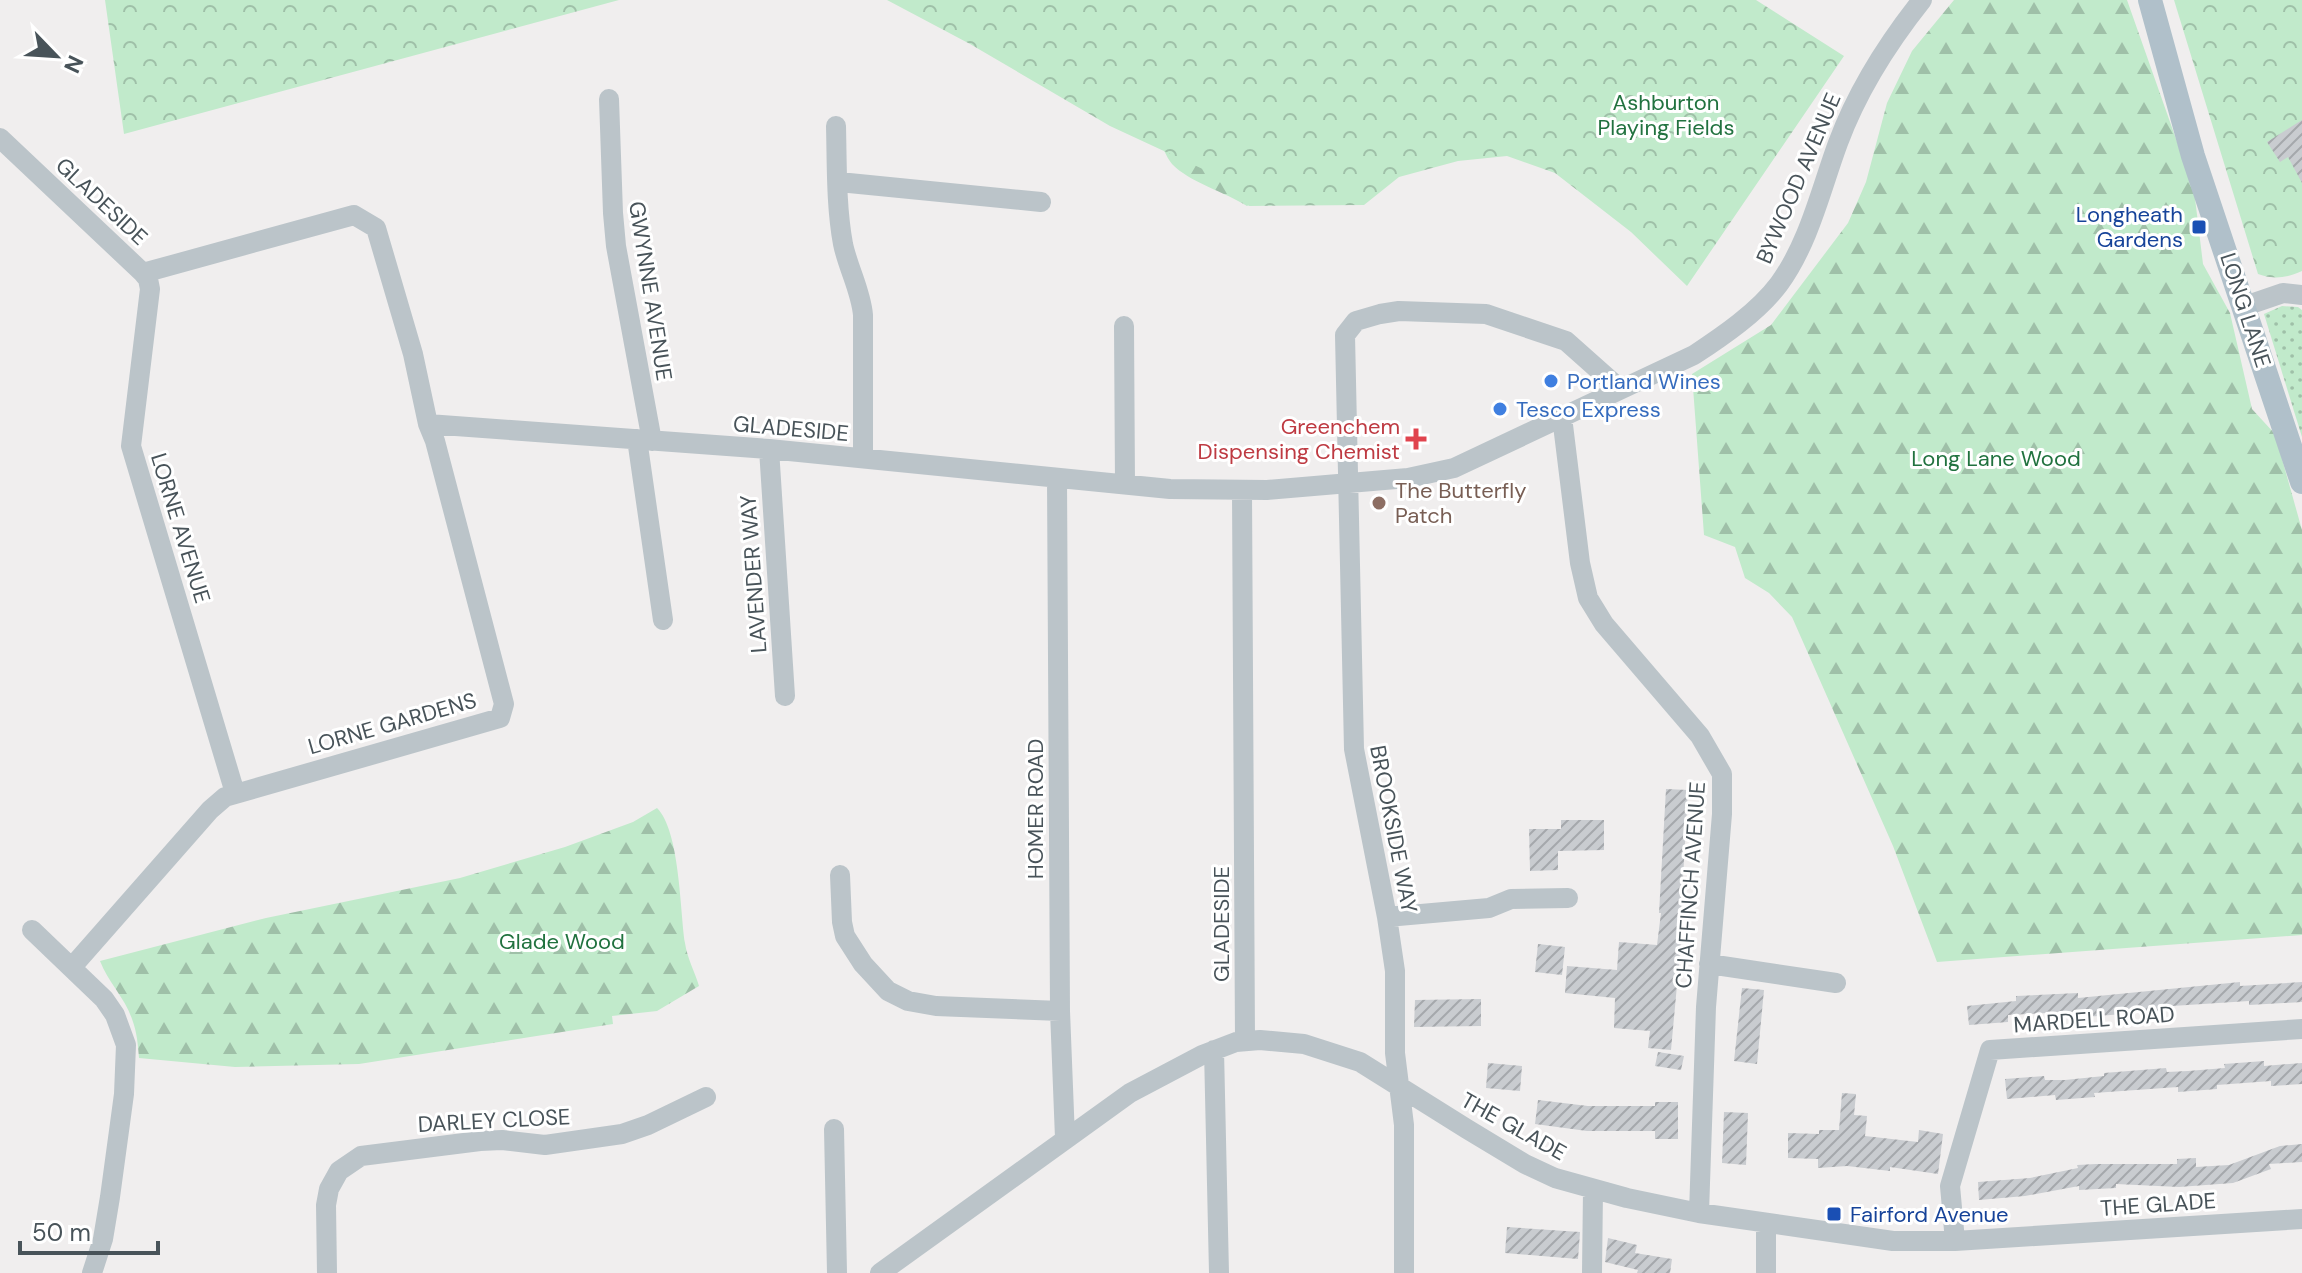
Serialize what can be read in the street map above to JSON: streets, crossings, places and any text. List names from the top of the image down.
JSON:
{
  "streets": {
    "main road": ["LONG LANE"],
    "street": [
      "BYWOOD AVENUE",
      "GLADESIDE",
      "GWYNNE AVENUE",
      "LORNE AVENUE",
      "LAVENDER WAY",
      "LORNE GARDENS",
      "HOMER ROAD",
      "BROOKSIDE WAY",
      "CHAFFINCH AVENUE",
      "MARDELL ROAD",
      "DARLEY CLOSE",
      "THE GLADE"
    ]
  },
  "crossings": [
    ["BYWOOD AVENUE", "GLADESIDE"],
    ["BYWOOD AVENUE", "BROOKSIDE WAY"],
    ["BYWOOD AVENUE", "CHAFFINCH AVENUE"],
    ["GLADESIDE", "GWYNNE AVENUE"],
    ["GLADESIDE", "LORNE AVENUE"],
    ["GLADESIDE", "LAVENDER WAY"],
    ["GLADESIDE", "LORNE GARDENS"],
    ["GLADESIDE", "HOMER ROAD"],
    ["GLADESIDE", "THE GLADE"],
    ["LORNE AVENUE", "LORNE GARDENS"],
    ["HOMER ROAD", "THE GLADE"],
    ["BROOKSIDE WAY", "THE GLADE"],
    ["CHAFFINCH AVENUE", "THE GLADE"],
    ["MARDELL ROAD", "THE GLADE"]
  ],
  "parks": ["Ashburton Playing Fields", "Long Lane Wood", "Glade Wood"],
  "places": {
    "transit": ["Longheath Gardens", "Fairford Avenue"],
    "other": ["Portland Wines", "Tesco Express", "The Butterfly Patch"],
    "health": ["Greenchem Dispensing Chemist"]
  },
  "scale_bar": "50 m",
  "north": "bottom right"
}
